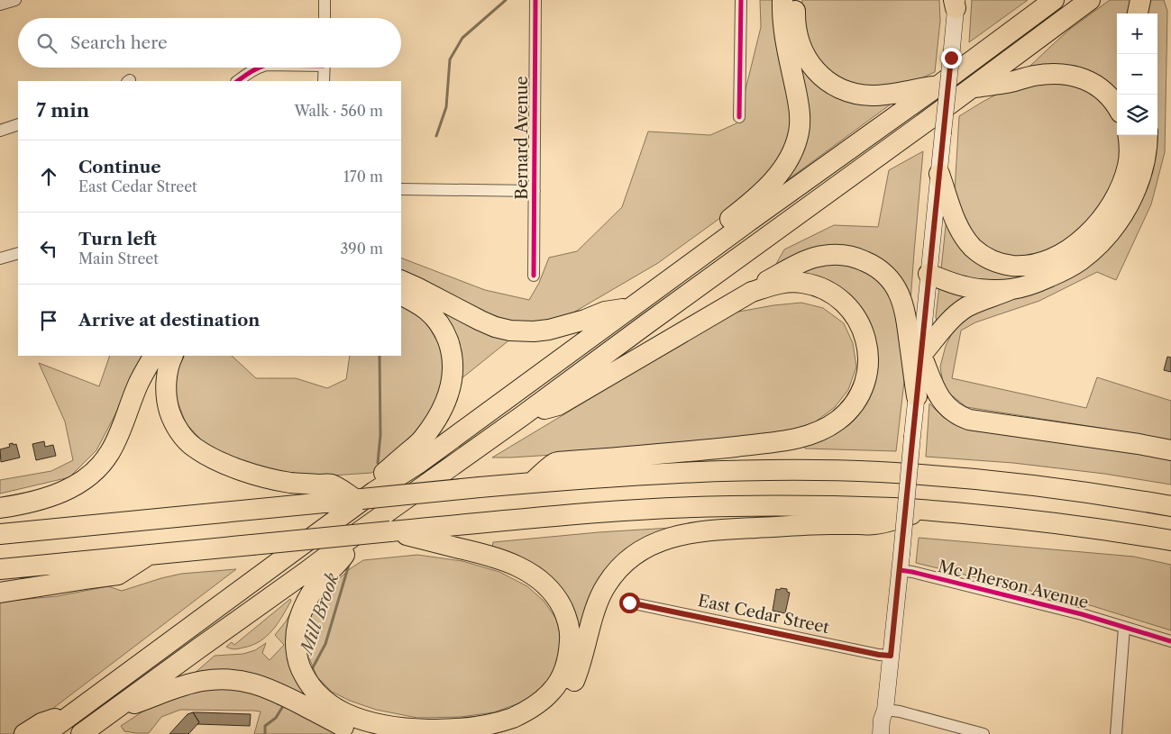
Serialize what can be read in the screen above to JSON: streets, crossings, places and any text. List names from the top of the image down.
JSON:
{
  "streets": {
    "street": ["Bernard Avenue", "Mc Pherson Avenue", "East Cedar Street"]
  },
  "water": ["Mill Brook"],
  "page": {
    "map_buttons": ["+", "−"],
    "search": "Search here",
    "heading": ["7 min", "Walk · 560 m"],
    "list": [
      ["Continue", "East Cedar Street", "170 m"],
      ["Turn left", "Main Street", "390 m"],
      "Arrive at destination"
    ]
  }
}
